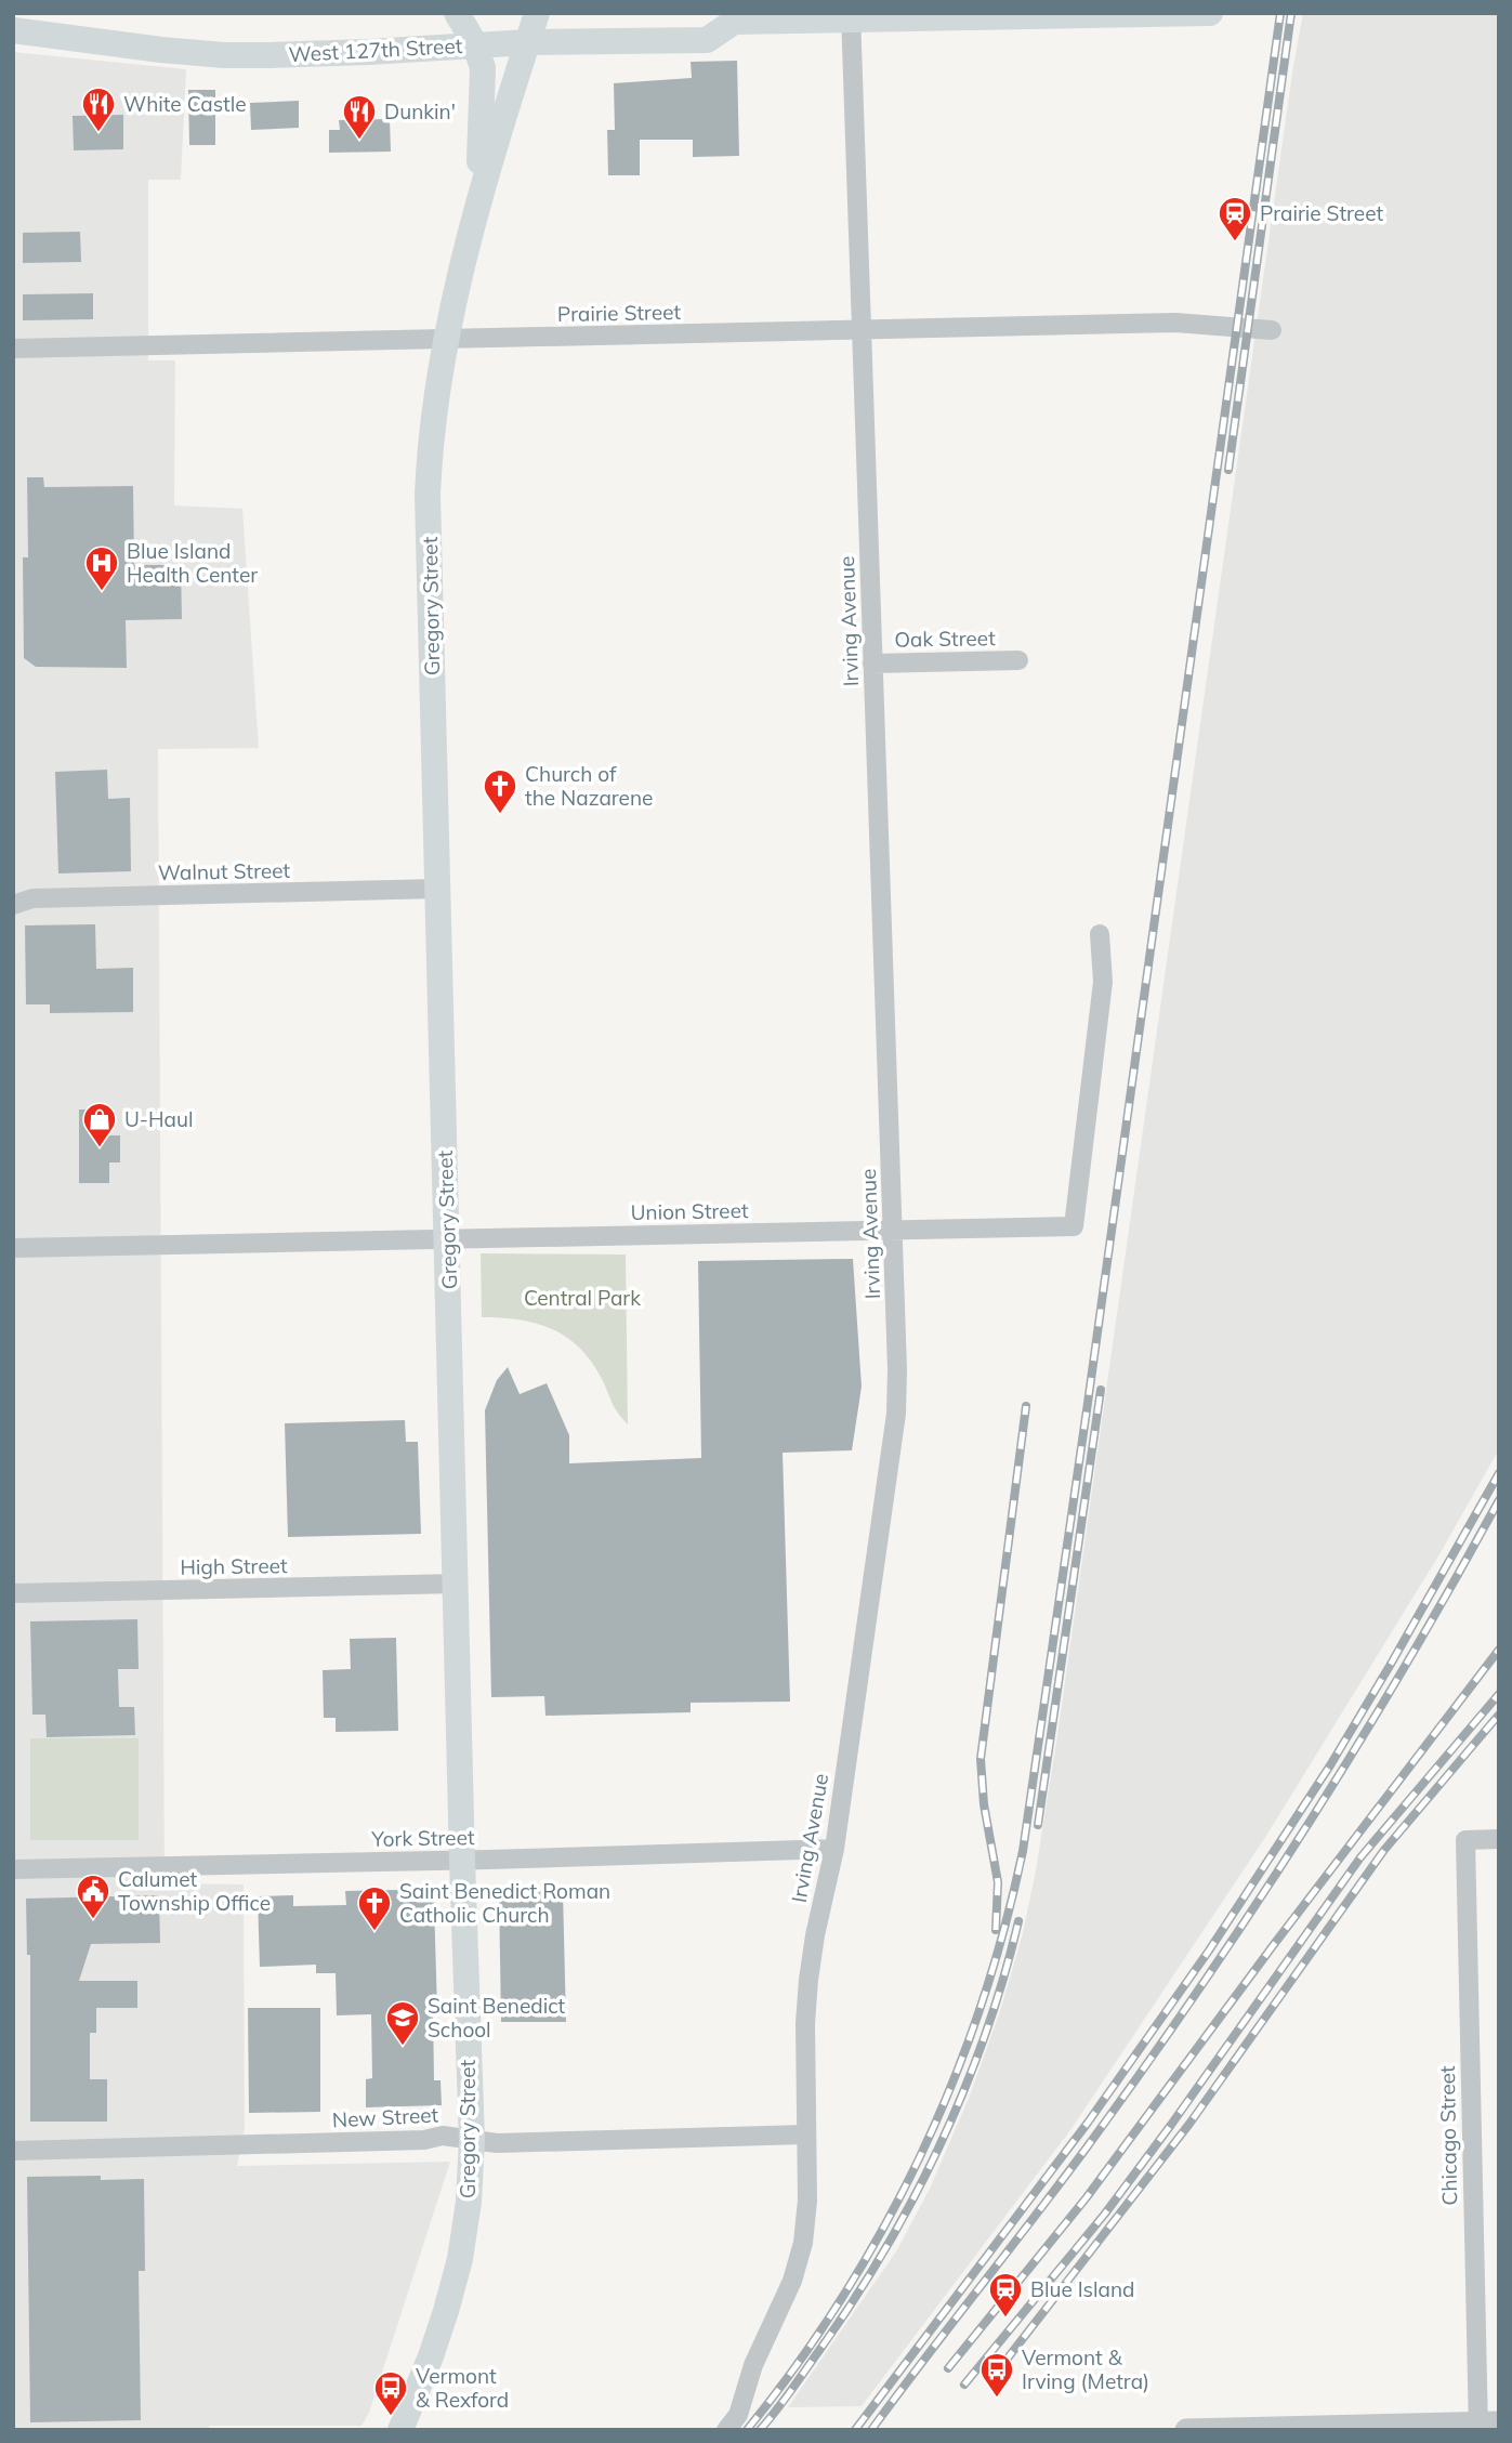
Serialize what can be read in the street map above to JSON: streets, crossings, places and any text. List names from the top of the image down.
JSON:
{
  "streets": {
    "main road": ["West 127th Street", "Gregory Street"],
    "street": [
      "Prairie Street",
      "Irving Avenue",
      "Oak Street",
      "Walnut Street",
      "Union Street",
      "High Street",
      "York Street",
      "New Street",
      "Chicago Street"
    ]
  },
  "crossings": [
    ["West 127th Street", "Gregory Street"],
    ["West 127th Street", "Irving Avenue"],
    ["Prairie Street", "Gregory Street"],
    ["Prairie Street", "Irving Avenue"],
    ["Gregory Street", "Walnut Street"],
    ["Gregory Street", "Union Street"],
    ["Gregory Street", "High Street"],
    ["Gregory Street", "York Street"],
    ["Gregory Street", "New Street"],
    ["Irving Avenue", "Oak Street"],
    ["Irving Avenue", "Union Street"],
    ["Irving Avenue", "York Street"],
    ["Irving Avenue", "New Street"]
  ],
  "parks": ["Central Park"],
  "places": {
    "restaurant": ["White Castle", "Dunkin'"],
    "station": ["Prairie Street", "Blue Island"],
    "hospital": ["Blue Island Health Center"],
    "church": ["Church of the Nazarene", "Saint Benedict Roman Catholic Church"],
    "shop": ["U-Haul"],
    "public building": ["Calumet Township Office"],
    "school or university": ["Saint Benedict School"],
    "bus stop": ["Vermont & Irving (Metra)", "Vermont & Rexford"]
  }
}
